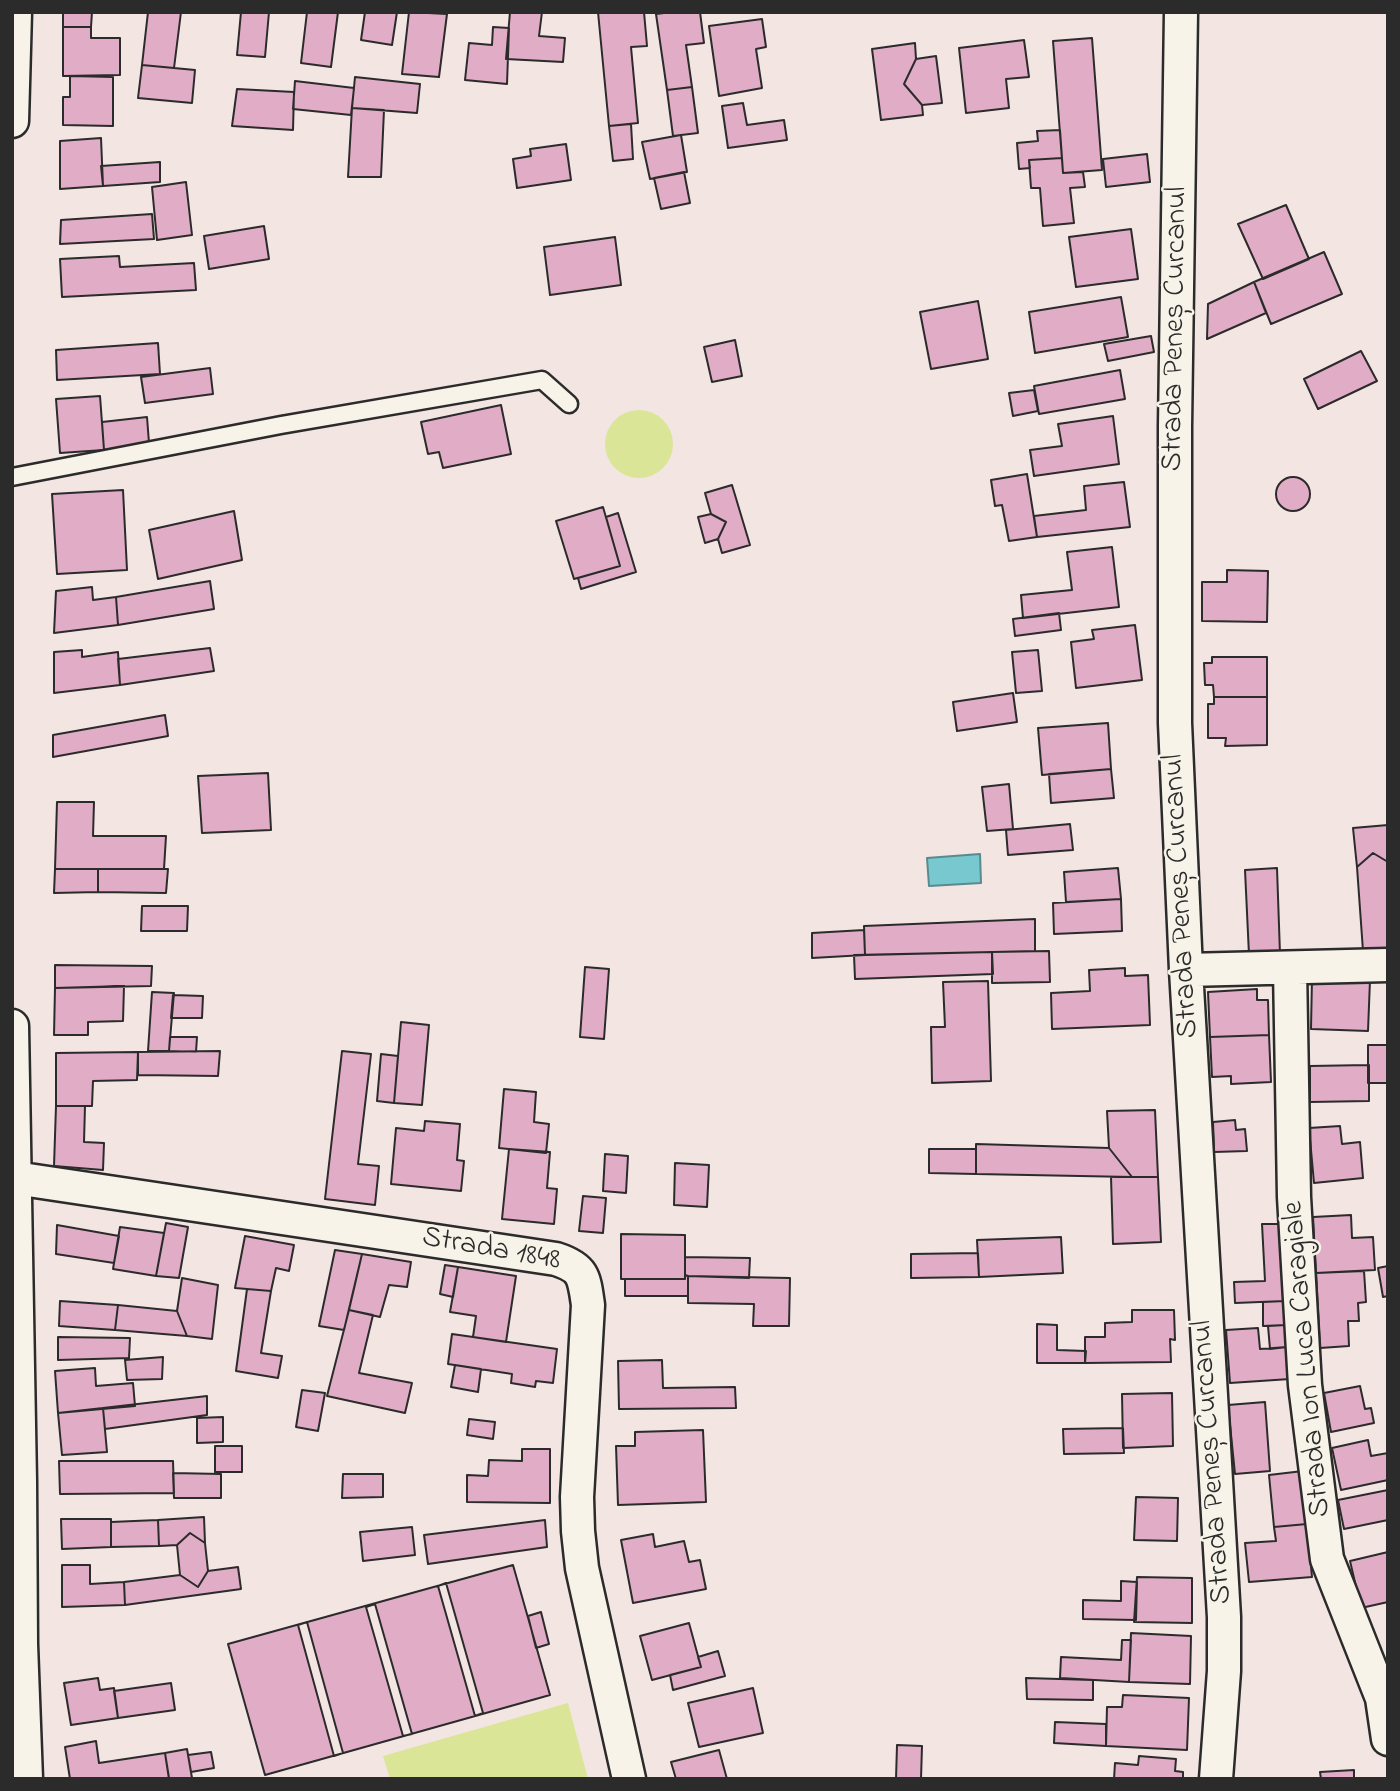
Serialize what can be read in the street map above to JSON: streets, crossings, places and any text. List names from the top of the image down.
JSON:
{
  "streets": {
    "street": ["Strada Peneș Curcanul", "Strada 1848", "Strada Ion Luca Caragiale"]
  }
}
